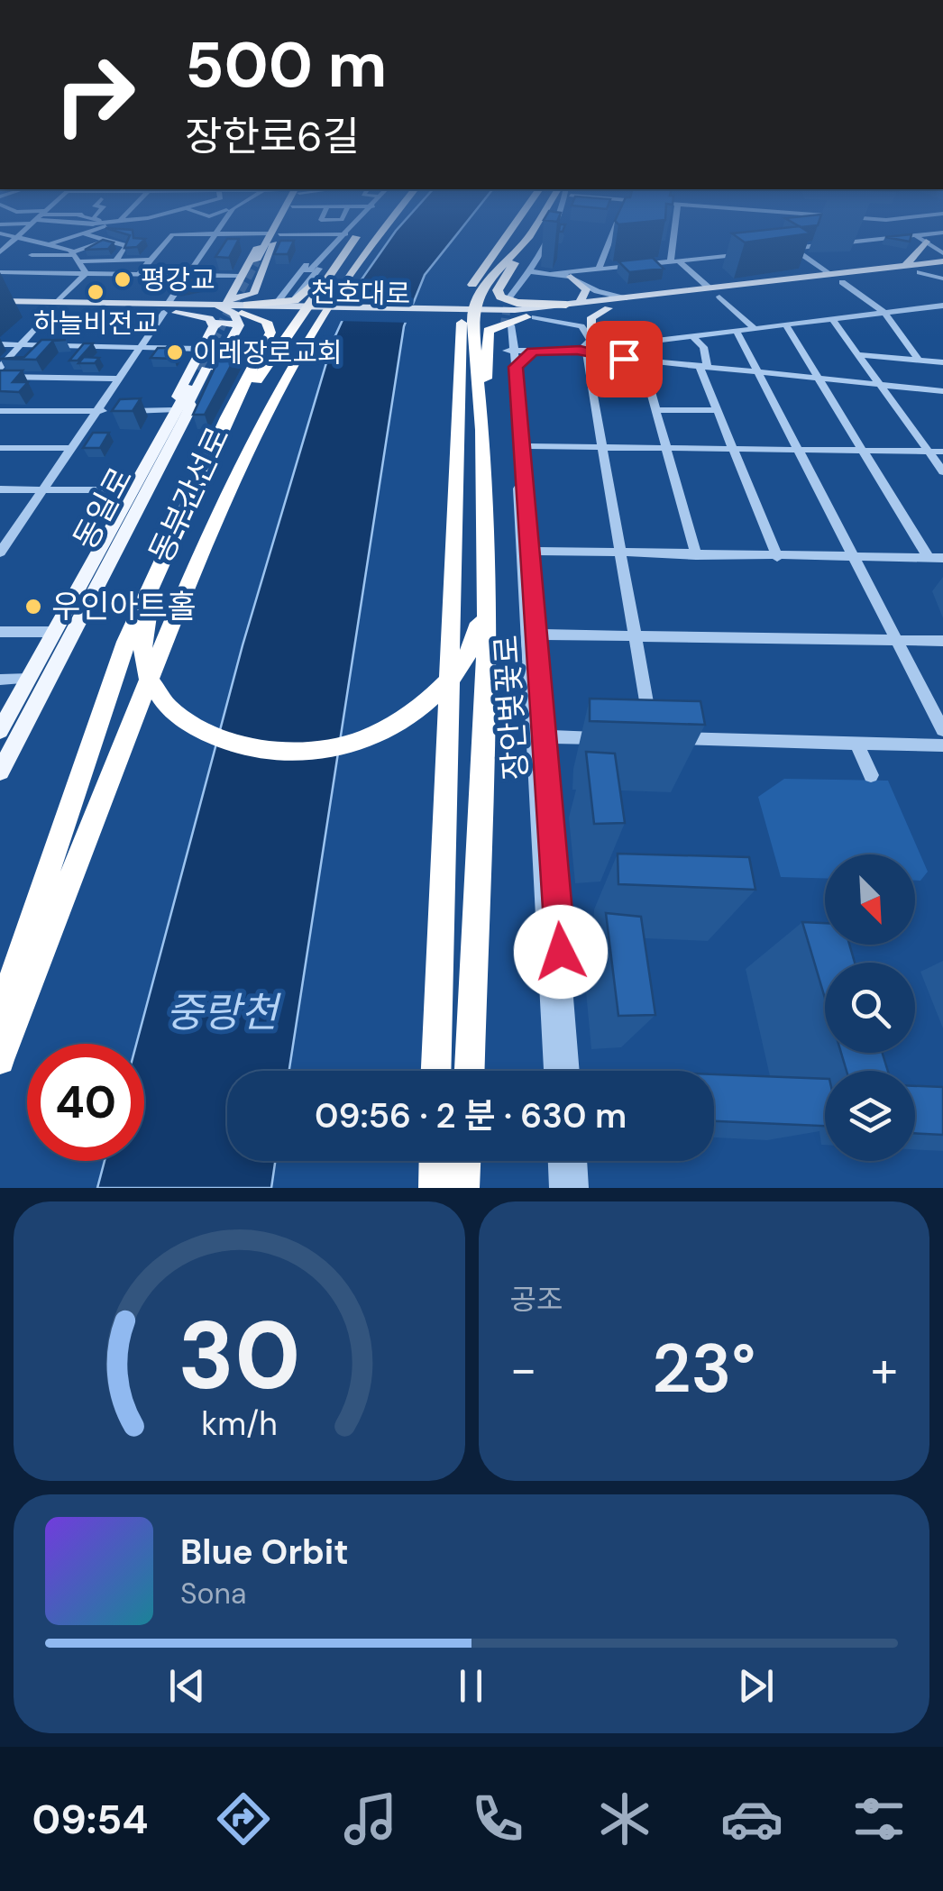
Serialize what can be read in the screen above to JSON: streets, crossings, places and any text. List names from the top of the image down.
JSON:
{
  "streets": {
    "highway": ["동부간선로"],
    "main road": ["천호대로", "동일로"],
    "street": ["장안벚꽃로"]
  },
  "water": ["중랑천"],
  "places": [
    "평강교",
    "하늘비전교",
    "이레장로교회",
    "우인아트홀"
  ],
  "north": "bottom right",
  "page": {
    "turn": ["500 m", "장한로6길"],
    "limit": "40",
    "trip": "09:56 · 2 분 · 630 m",
    "tile": "공조",
    "heat": ["−", "23°", "+"],
    "song": ["Blue Orbit", "Sona"],
    "tabs": "09:54",
    "gauge": ["30", "km/h"]
  }
}
